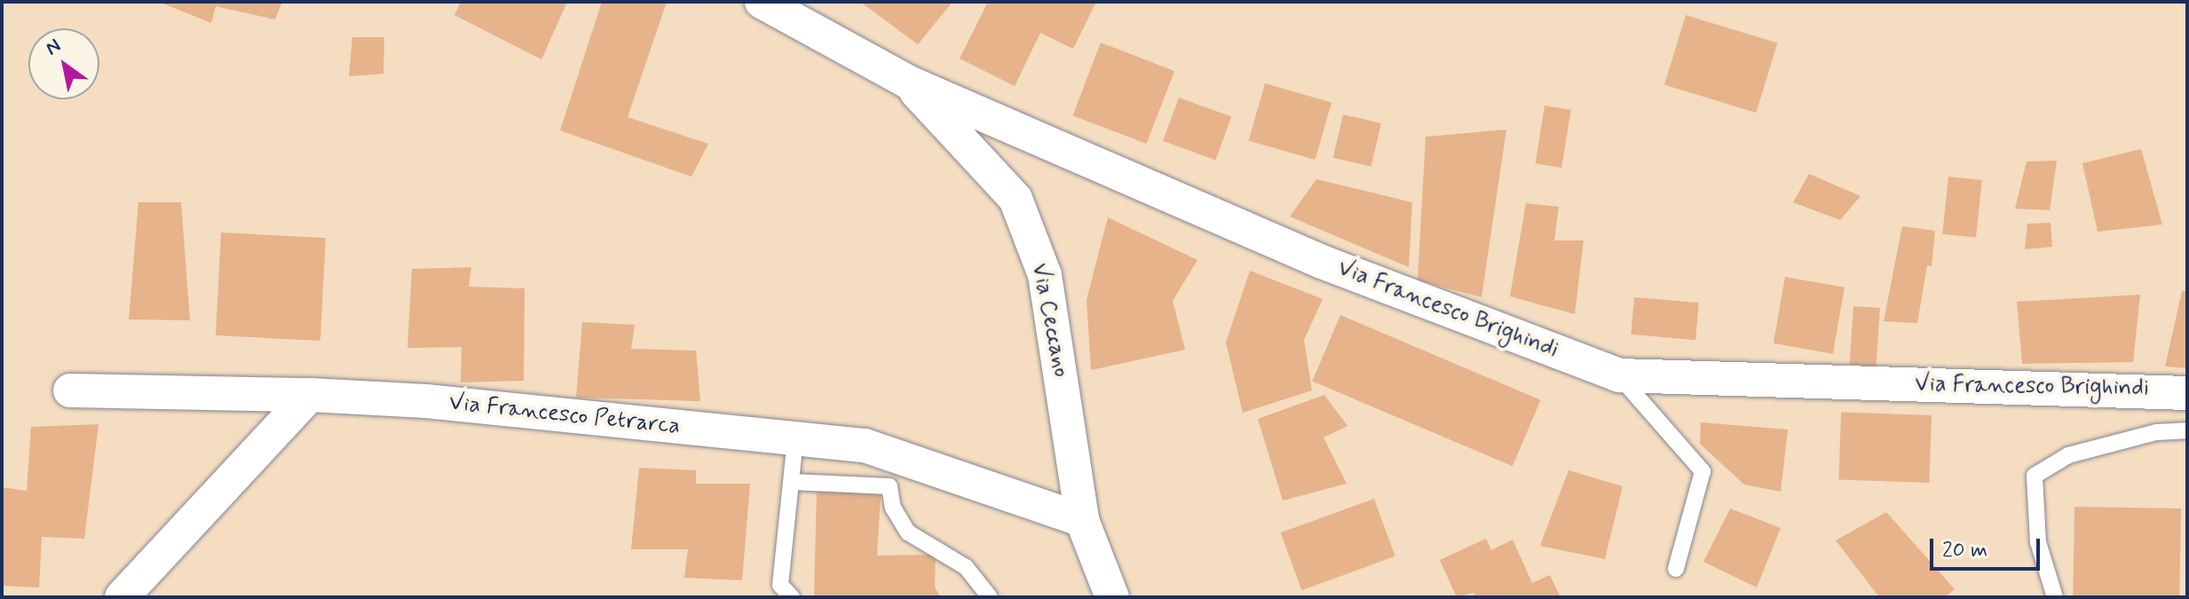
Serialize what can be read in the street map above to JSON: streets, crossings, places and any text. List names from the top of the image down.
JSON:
{
  "streets": {
    "street": ["Via Francesco Brighindi", "Via Ceccano", "Via Francesco Petrarca"]
  },
  "crossings": [
    ["Via Francesco Brighindi", "Via Ceccano"],
    ["Via Ceccano", "Via Francesco Petrarca"]
  ],
  "scale_bar": "20 m",
  "north": "top left"
}
